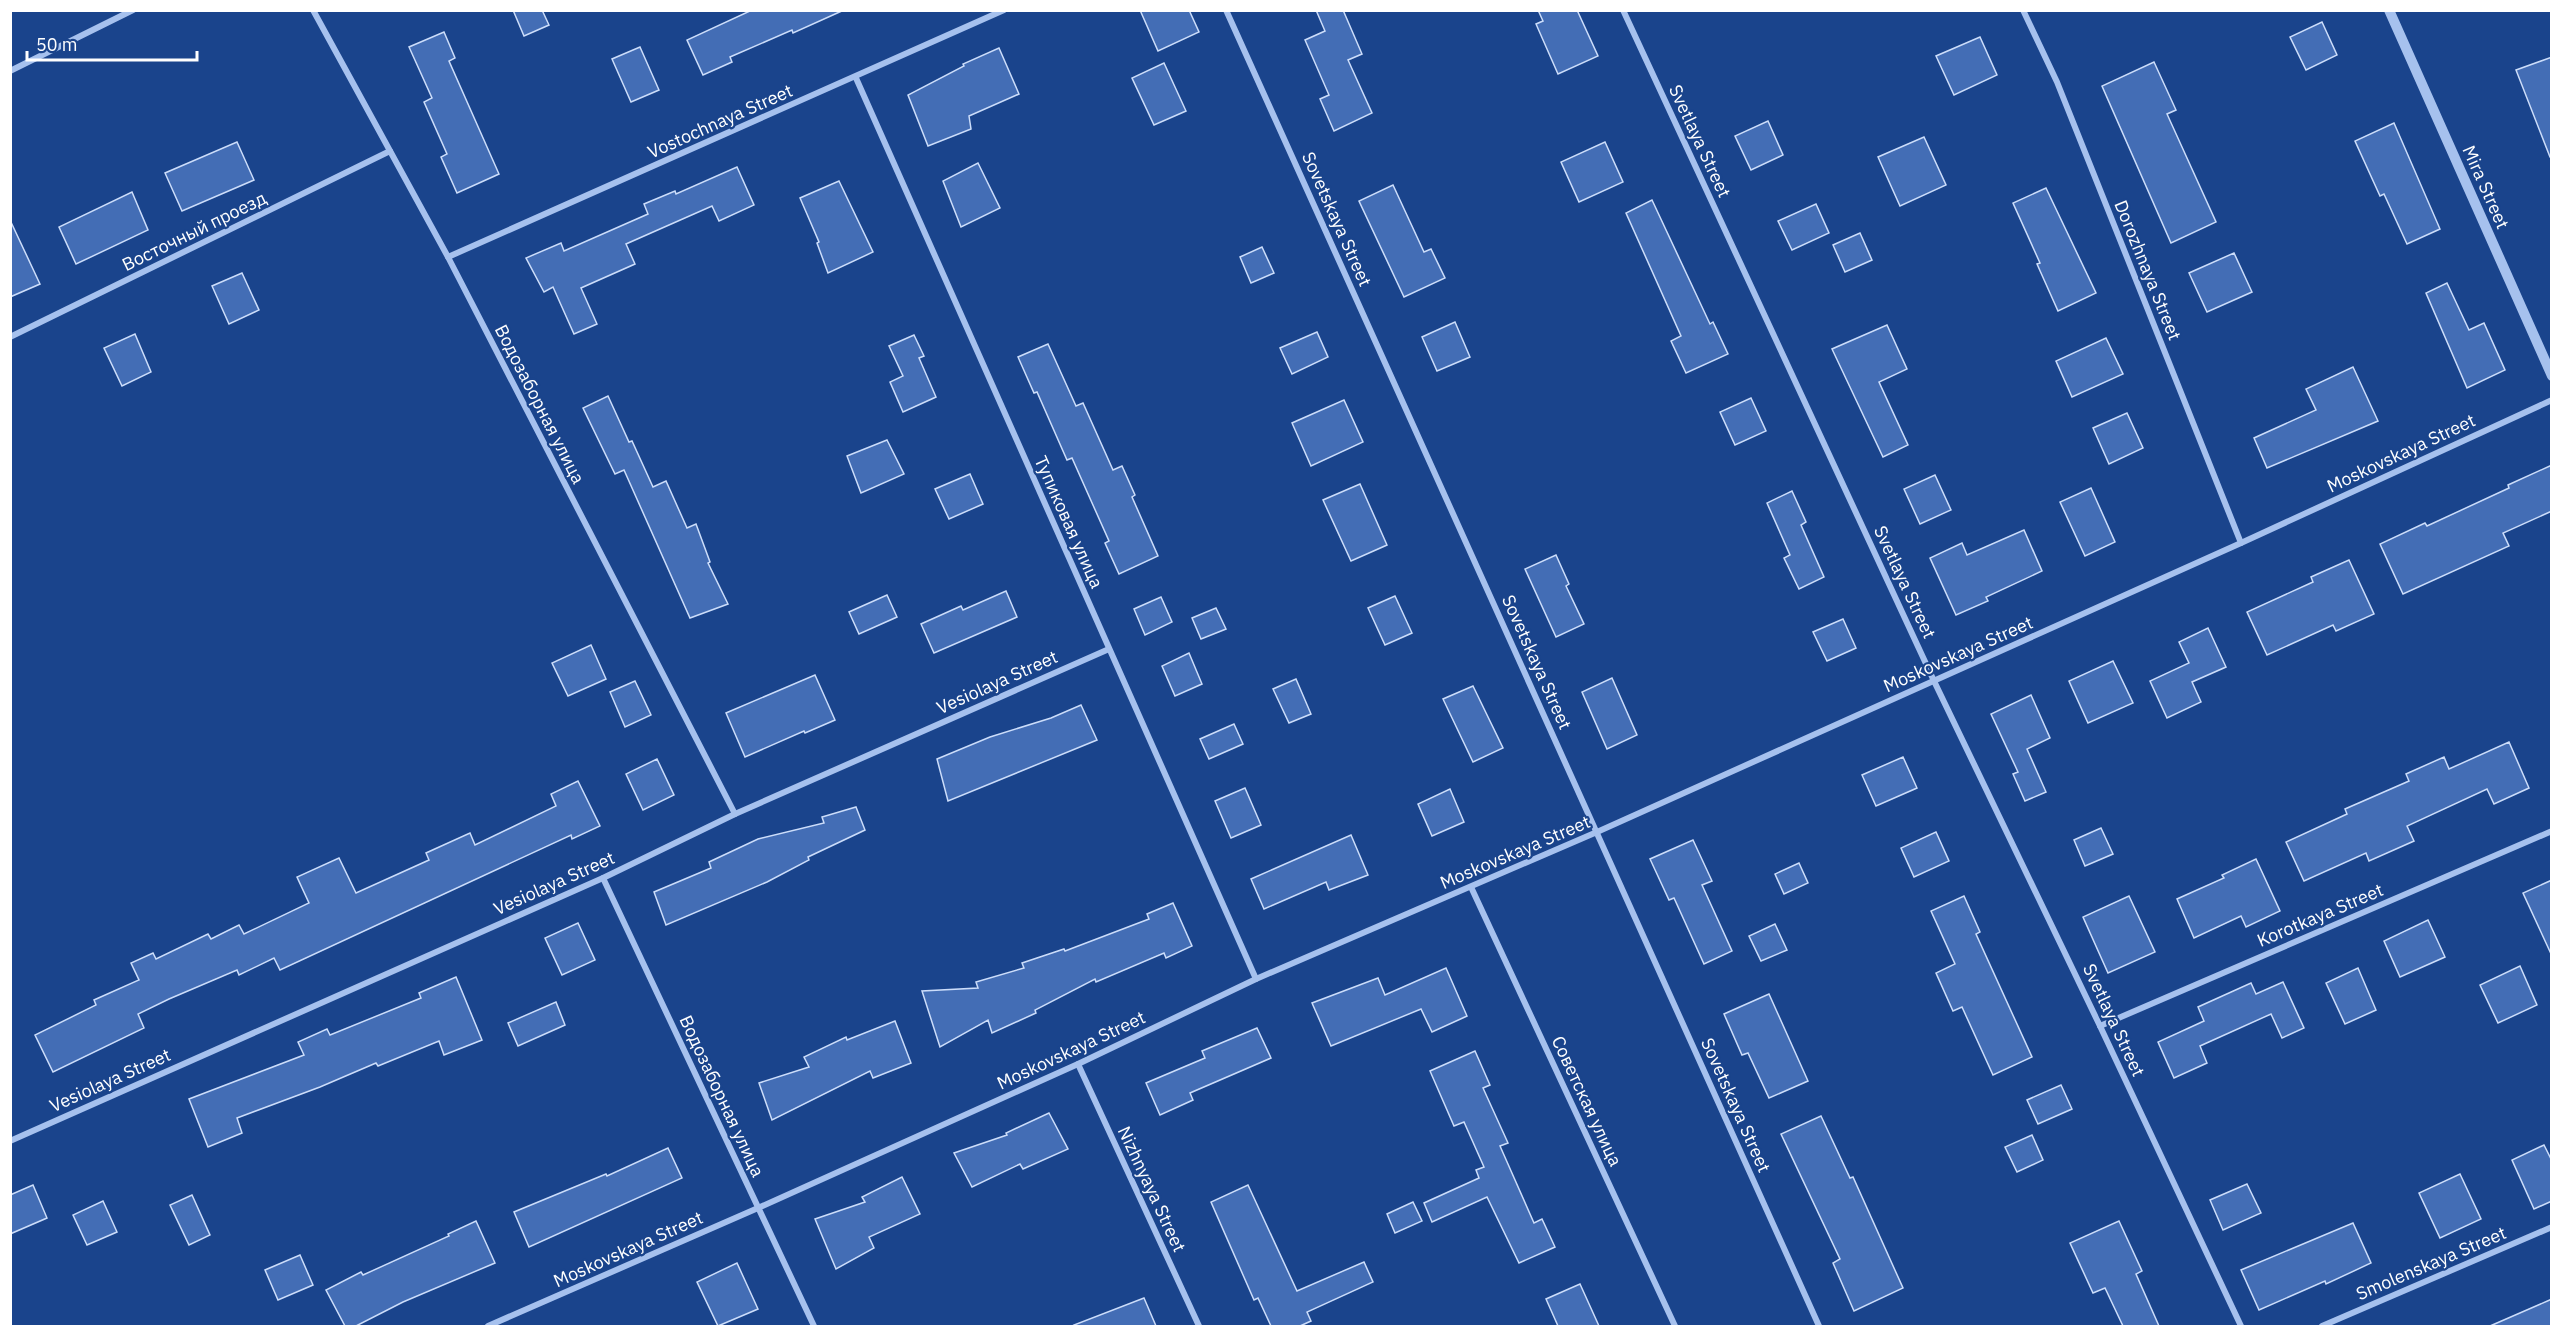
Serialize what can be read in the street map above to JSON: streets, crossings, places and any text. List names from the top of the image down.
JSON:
{
  "streets": {
    "street": [
      "Vostochnaya Street",
      "Svetlaya Street",
      "Mira Street",
      "Sovetskaya Street",
      "Восточный проезд",
      "Dorozhnaya Street",
      "Водозаборная улица",
      "Moskovskaya Street",
      "Тупиковая улица",
      "Vesiolaya Street",
      "Korotkaya Street",
      "Советская улица",
      "Nizhnyaya Street",
      "Smolenskaya Street"
    ]
  },
  "crossings": [
    ["Vostochnaya Street", "Водозаборная улица"],
    ["Vostochnaya Street", "Тупиковая улица"],
    ["Svetlaya Street", "Moskovskaya Street"],
    ["Svetlaya Street", "Korotkaya Street"],
    ["Sovetskaya Street", "Moskovskaya Street"],
    ["Восточный проезд", "Водозаборная улица"],
    ["Dorozhnaya Street", "Moskovskaya Street"],
    ["Водозаборная улица", "Moskovskaya Street"],
    ["Водозаборная улица", "Vesiolaya Street"],
    ["Moskovskaya Street", "Тупиковая улица"],
    ["Moskovskaya Street", "Советская улица"],
    ["Moskovskaya Street", "Nizhnyaya Street"],
    ["Тупиковая улица", "Vesiolaya Street"]
  ],
  "scale_bar": "50 m"
}
